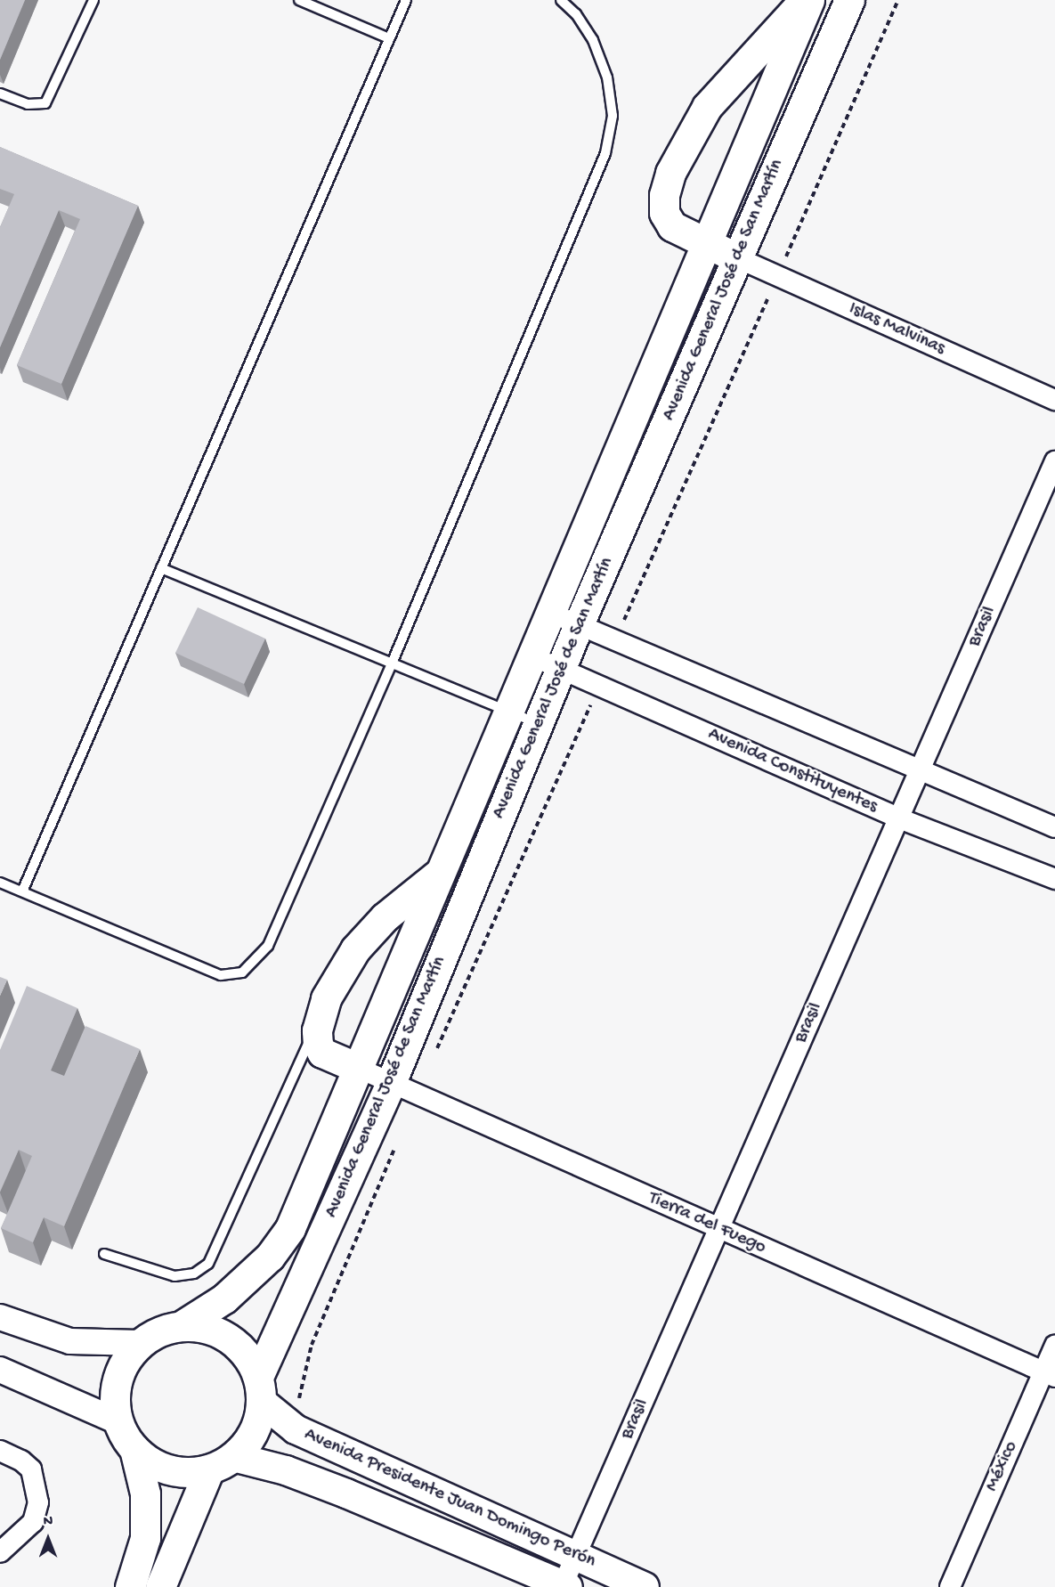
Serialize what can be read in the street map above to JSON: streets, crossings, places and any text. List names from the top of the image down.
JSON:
{
  "streets": {
    "highway": ["Avenida General José de San Martín"],
    "main road": ["Avenida Presidente Juan Domingo Perón"],
    "street": [
      "Islas Malvinas",
      "Brasil",
      "Avenida Constituyentes",
      "Tierra del Fuego",
      "México"
    ]
  },
  "crossings": [
    ["Avenida General José de San Martín", "Islas Malvinas"],
    ["Avenida General José de San Martín", "Avenida Constituyentes"],
    ["Avenida General José de San Martín", "Tierra del Fuego"],
    ["Avenida General José de San Martín", "Avenida Presidente Juan Domingo Perón"],
    ["Brasil", "Avenida Constituyentes"],
    ["Brasil", "Tierra del Fuego"],
    ["Brasil", "Avenida Presidente Juan Domingo Perón"],
    ["Tierra del Fuego", "México"]
  ],
  "north": "top"
}
